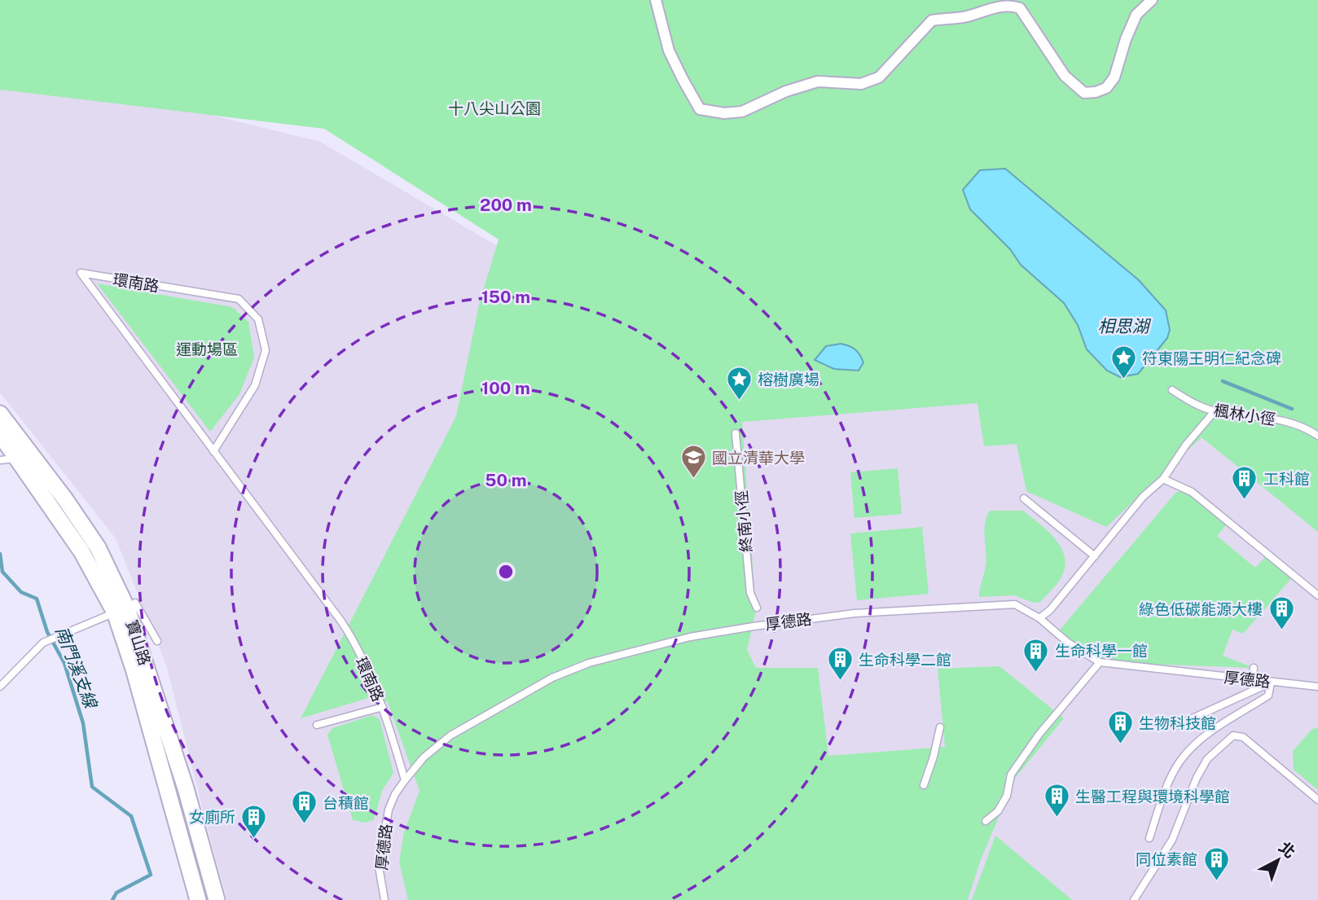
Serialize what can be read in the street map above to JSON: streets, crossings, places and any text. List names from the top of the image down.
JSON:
{
  "streets": {
    "street": ["寶山路"],
    "lane": [
      "環南路",
      "楓林小徑",
      "終南小徑",
      "厚德路"
    ]
  },
  "crossings": [
    ["環南路", "厚德路"]
  ],
  "water": ["相思湖", "南門溪支線"],
  "parks": ["十八尖山公園", "運動場區"],
  "places": {
    "place": ["符東陽王明仁紀念碑", "榕樹廣場"],
    "school or university": ["國立清華大學"],
    "building": [
      "工科館",
      "綠色低碳能源大樓",
      "生命科學一館",
      "生命科學二館",
      "生物科技館",
      "生醫工程與環境科學館",
      "台積館",
      "女廁所",
      "同位素館"
    ]
  },
  "north": "top right",
  "rings": [
    "200 m",
    "150 m",
    "100 m",
    "50 m"
  ]
}
